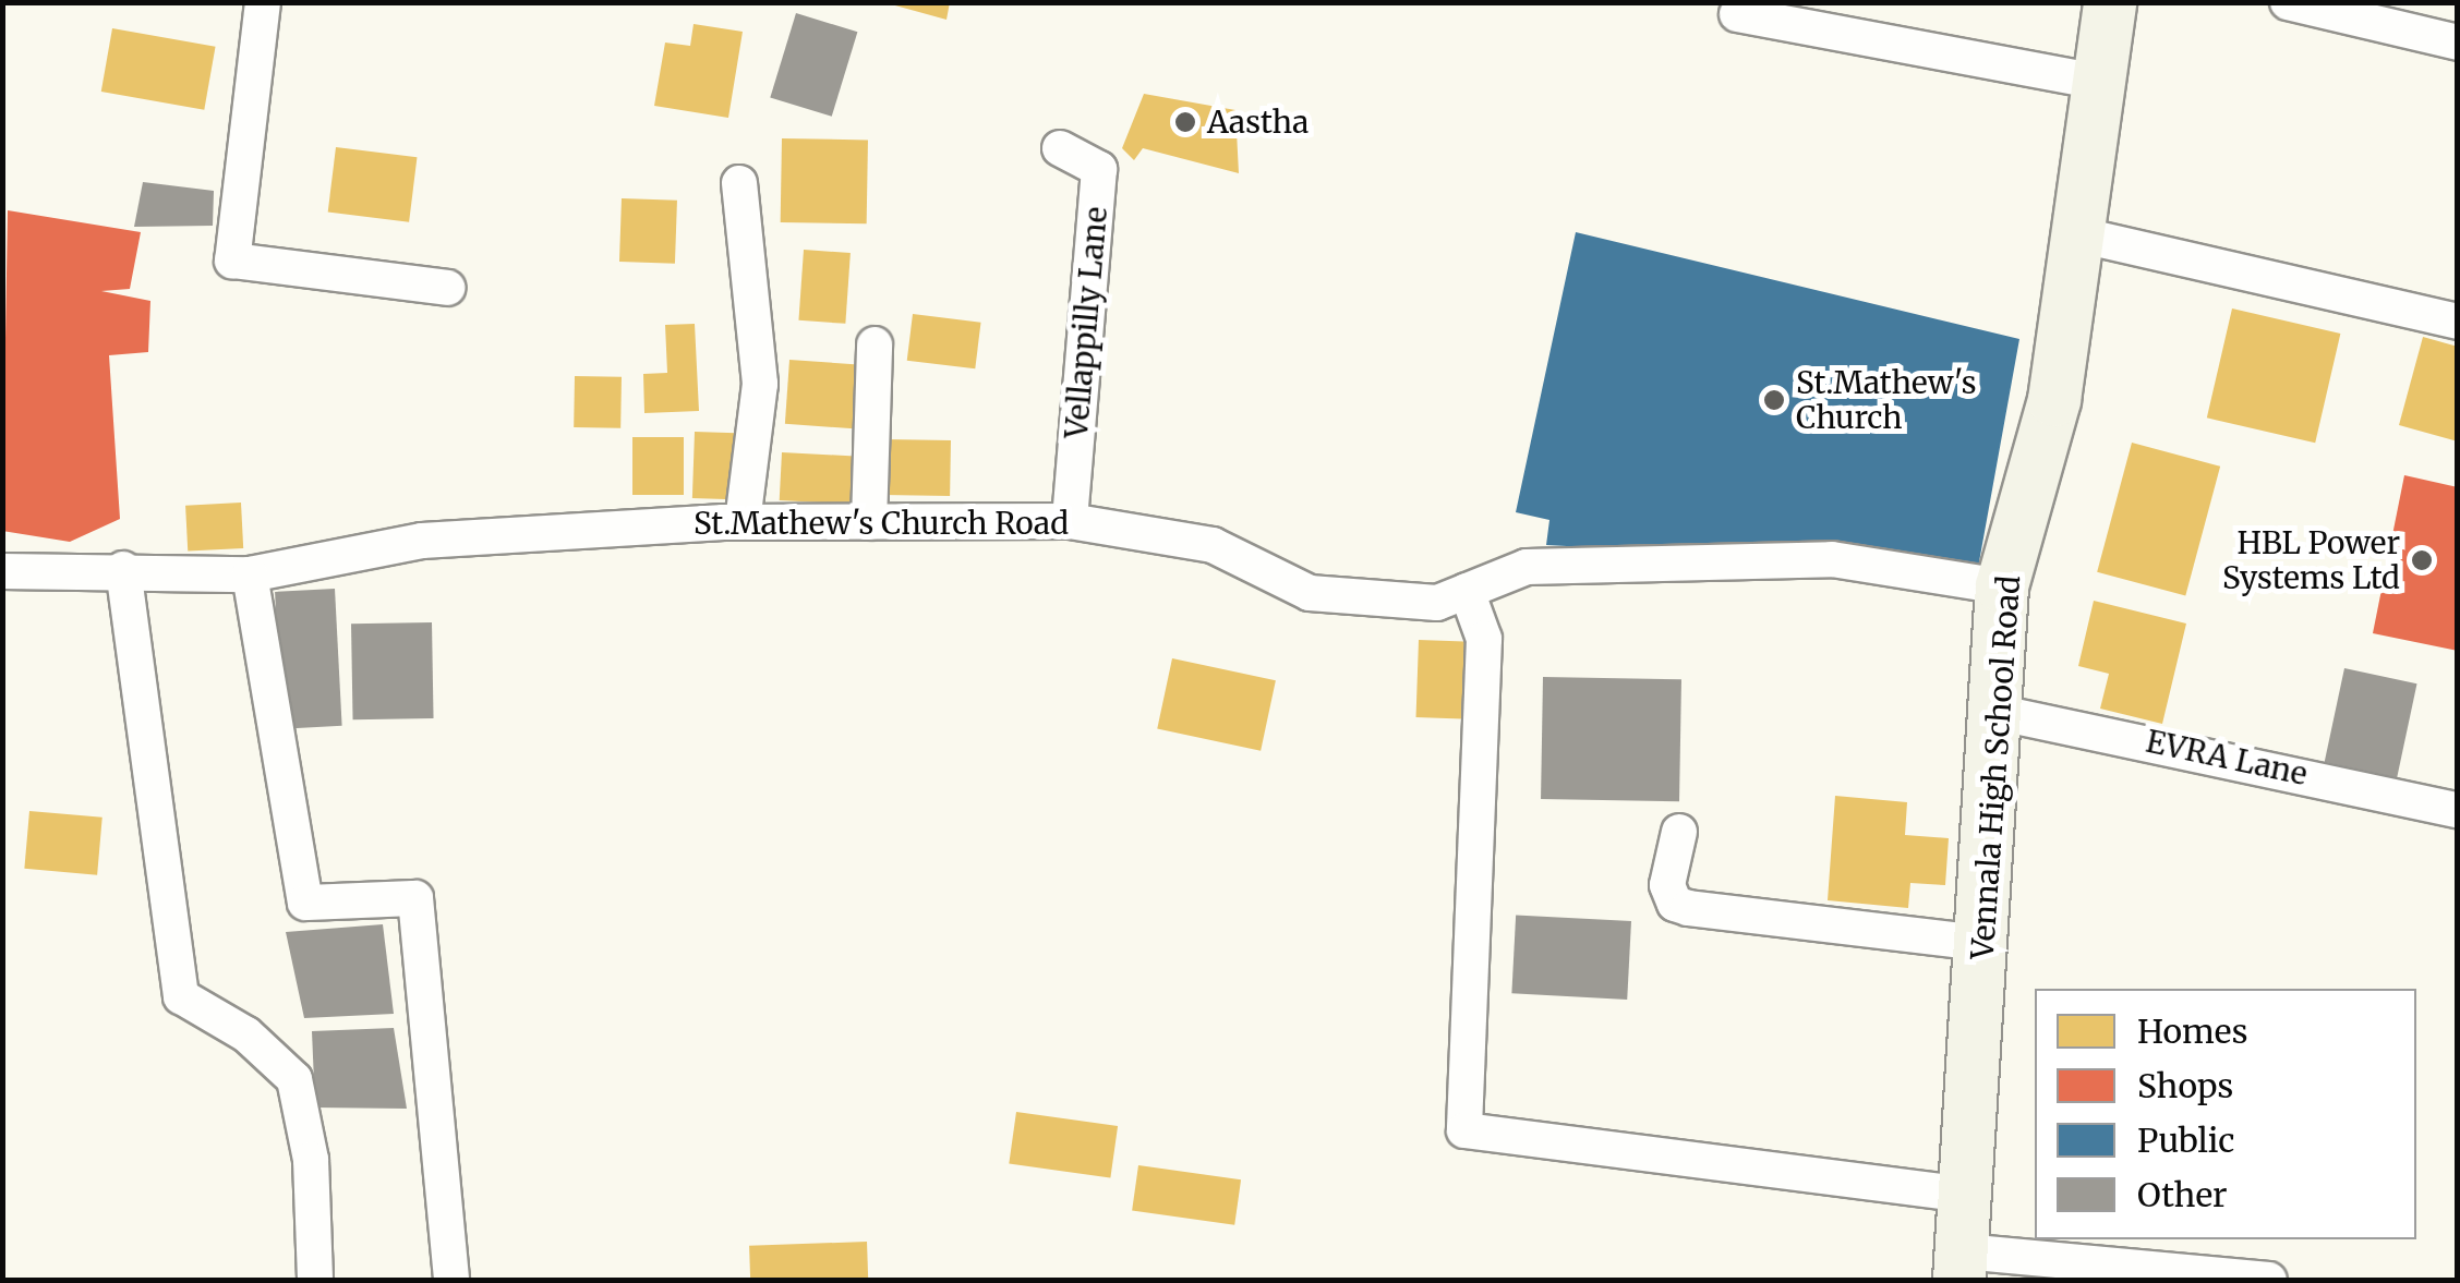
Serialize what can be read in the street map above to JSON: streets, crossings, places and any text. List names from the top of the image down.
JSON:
{
  "streets": {
    "main road": ["Vennala High School Road"],
    "street": ["Vellappilly Lane", "St.Mathew's Church Road", "EVRA Lane"]
  },
  "crossings": [
    ["Vellappilly Lane", "St.Mathew's Church Road"],
    ["St.Mathew's Church Road", "Vennala High School Road"],
    ["EVRA Lane", "Vennala High School Road"]
  ],
  "places": ["Aastha", "St.Mathew's Church", "HBL Power Systems Ltd"],
  "legend": [
    "Homes",
    "Shops",
    "Public",
    "Other"
  ]
}
